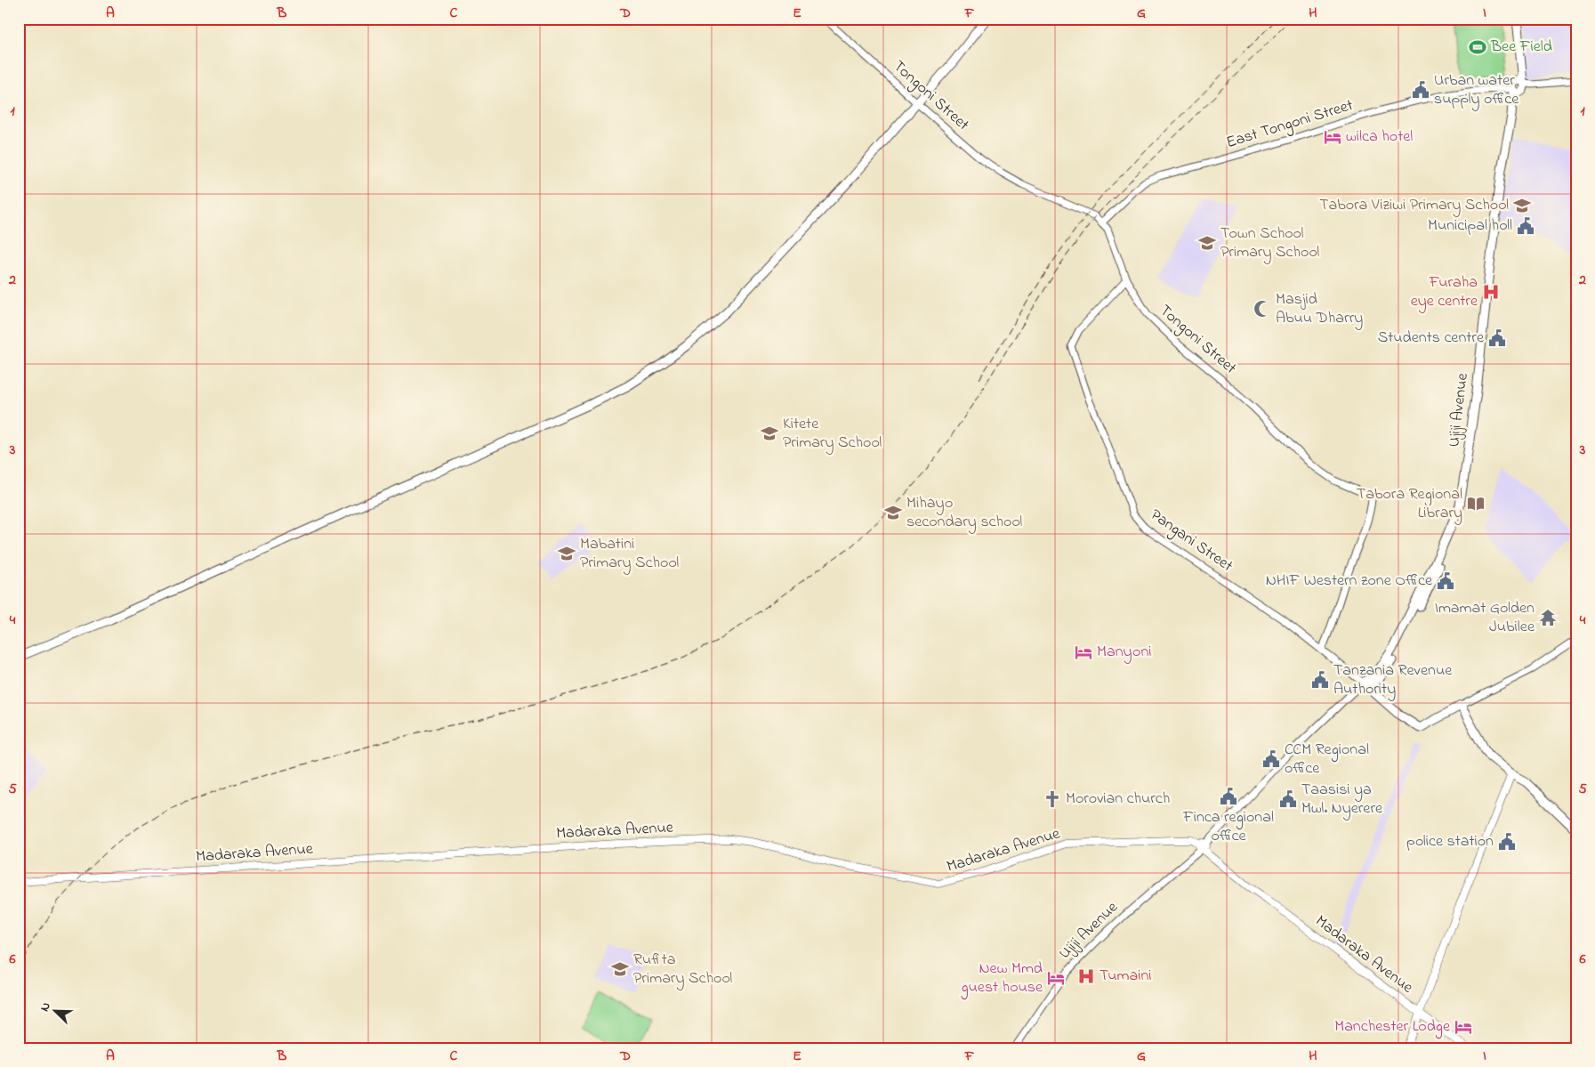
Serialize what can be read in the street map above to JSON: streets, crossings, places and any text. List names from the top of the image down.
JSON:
{
  "streets": {
    "highway": ["Ujiji Avenue"],
    "main road": ["Madaraka Avenue"],
    "street": ["Tongoni Street", "East Tongoni Street", "Pangani Street"]
  },
  "crossings": [
    ["Tongoni Street", "East Tongoni Street"],
    ["Tongoni Street", "Pangani Street"],
    ["East Tongoni Street", "Ujiji Avenue"],
    ["Ujiji Avenue", "Pangani Street"],
    ["Ujiji Avenue", "Madaraka Avenue"]
  ],
  "places": {
    "sports": ["Bee Field"],
    "public building": [
      "Urban water supply office",
      "Municipal holl",
      "Students centre",
      "NHIF Western zone Office",
      "Tanzania Revenue Authority",
      "CCM Regional office",
      "Finca regional office",
      "Taasisi ya Mwl. Nyerere",
      "police station"
    ],
    "hotel": [
      "wilca hotel",
      "Manyoni",
      "New Mmd guest house",
      "Manchester Lodge"
    ],
    "school or university": [
      "Tabora Viziwi Primary School",
      "Town School Primary School",
      "Kitete Primary School",
      "Mihayo secondary school",
      "Mabatini Primary School",
      "Rufita Primary School"
    ],
    "hospital": ["Furaha eye centre", "Tumaini"],
    "mosque": ["Masjid Abuu Dharry"],
    "library": ["Tabora Regional Library"],
    "temple": ["Imamat Golden Jubilee"],
    "church": ["Morovian church"]
  },
  "north": "top left",
  "grid": {
    "columns": [
      "A",
      "B",
      "C",
      "D",
      "E",
      "F",
      "G",
      "H",
      "I"
    ],
    "rows": [
      "1",
      "2",
      "3",
      "4",
      "5",
      "6"
    ]
  }
}
